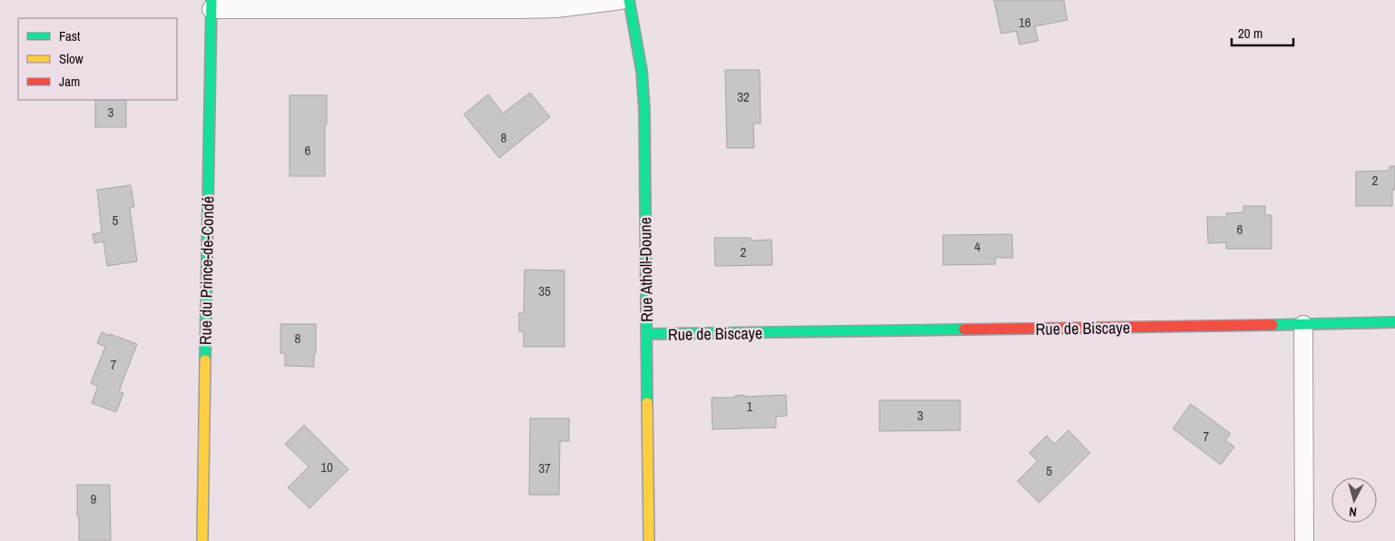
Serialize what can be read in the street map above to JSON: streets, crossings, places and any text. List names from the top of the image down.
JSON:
{
  "streets": {
    "street": ["Rue Atholl-Doune", "Rue du Prince-de-Condé", "Rue de Biscaye"]
  },
  "crossings": [
    ["Rue Atholl-Doune", "Rue de Biscaye"]
  ],
  "house_numbers": [
    "16",
    "32",
    "3",
    "8",
    "6",
    "2",
    "5",
    "6",
    "4",
    "2",
    "35",
    "8",
    "7",
    "1",
    "3",
    "7",
    "10",
    "37",
    "5",
    "9"
  ],
  "legend": ["Fast", "Slow", "Jam"],
  "scale_bar": "20 m",
  "north": "bottom"
}
